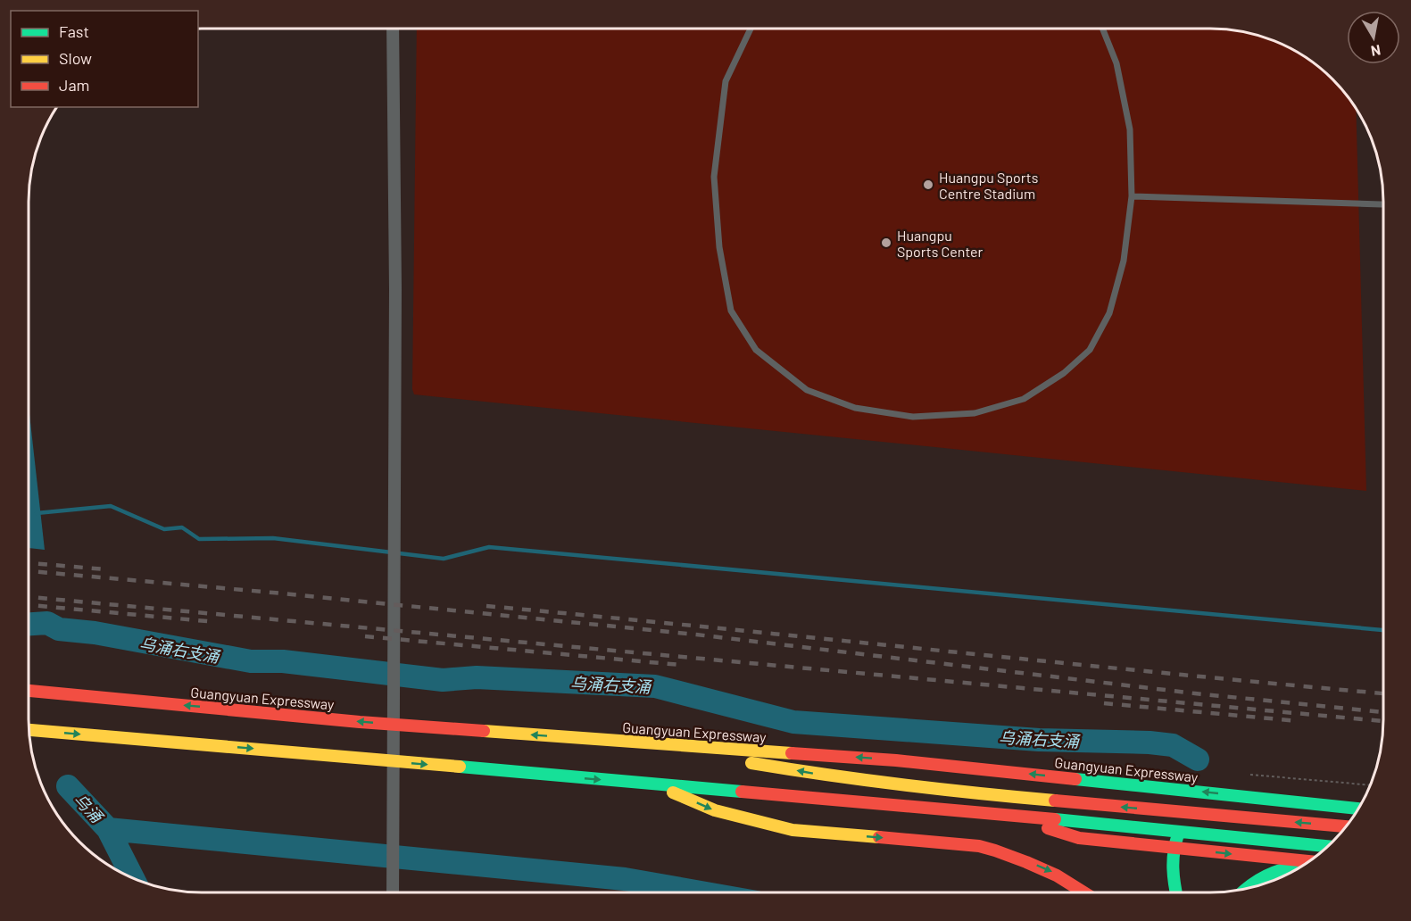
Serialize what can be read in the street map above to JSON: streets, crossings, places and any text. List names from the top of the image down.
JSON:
{
  "streets": {
    "highway": ["Guangyuan Expressway"]
  },
  "water": ["乌涌右支涌", "乌涌"],
  "places": ["Huangpu Sports Centre Stadium", "Huangpu Sports Center"],
  "legend": ["Fast", "Slow", "Jam"],
  "north": "bottom"
}
